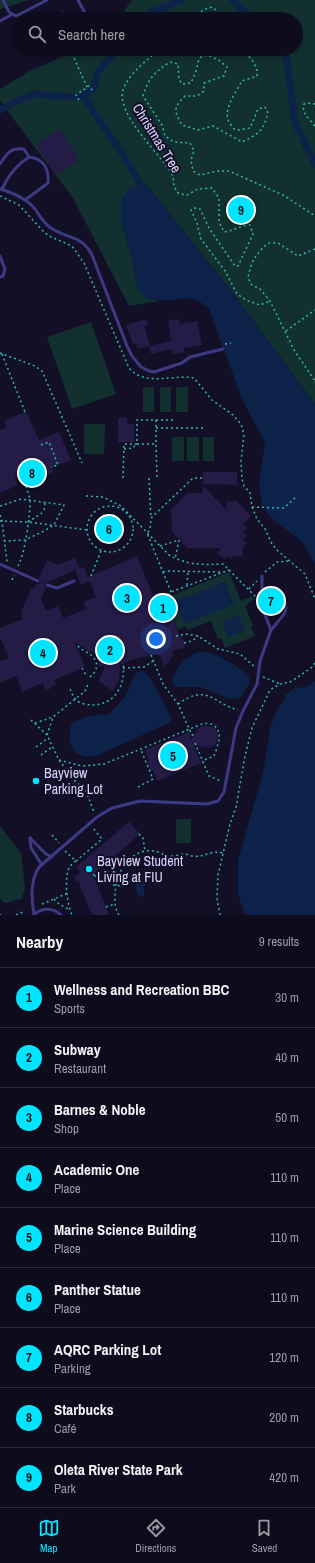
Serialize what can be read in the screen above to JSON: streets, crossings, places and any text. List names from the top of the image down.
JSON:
{
  "streets": {
    "path": ["Christmas Tree"]
  },
  "places": ["Bayview Parking Lot", "Bayview Student Living at FIU"],
  "page": {
    "search": "Search here",
    "pins": [
      "9",
      "8",
      "6",
      "3",
      "7",
      "1",
      "2",
      "4",
      "5"
    ],
    "heading": ["Nearby", "9 results"],
    "list": [
      {
        "mark": "1",
        "name": "Wellness and Recreation BBC",
        "note": "Sports",
        "value": "30 m"
      },
      {
        "mark": "2",
        "name": "Subway",
        "note": "Restaurant",
        "value": "40 m"
      },
      {
        "mark": "3",
        "name": "Barnes & Noble",
        "note": "Shop",
        "value": "50 m"
      },
      {
        "mark": "4",
        "name": "Academic One",
        "note": "Place",
        "value": "110 m"
      },
      {
        "mark": "5",
        "name": "Marine Science Building",
        "note": "Place",
        "value": "110 m"
      },
      {
        "mark": "6",
        "name": "Panther Statue",
        "note": "Place",
        "value": "110 m"
      },
      {
        "mark": "7",
        "name": "AQRC Parking Lot",
        "note": "Parking",
        "value": "120 m"
      },
      {
        "mark": "8",
        "name": "Starbucks",
        "note": "Café",
        "value": "200 m"
      },
      {
        "mark": "9",
        "name": "Oleta River State Park",
        "note": "Park",
        "value": "420 m"
      }
    ],
    "nav": ["Map", "Directions", "Saved"]
  }
}
